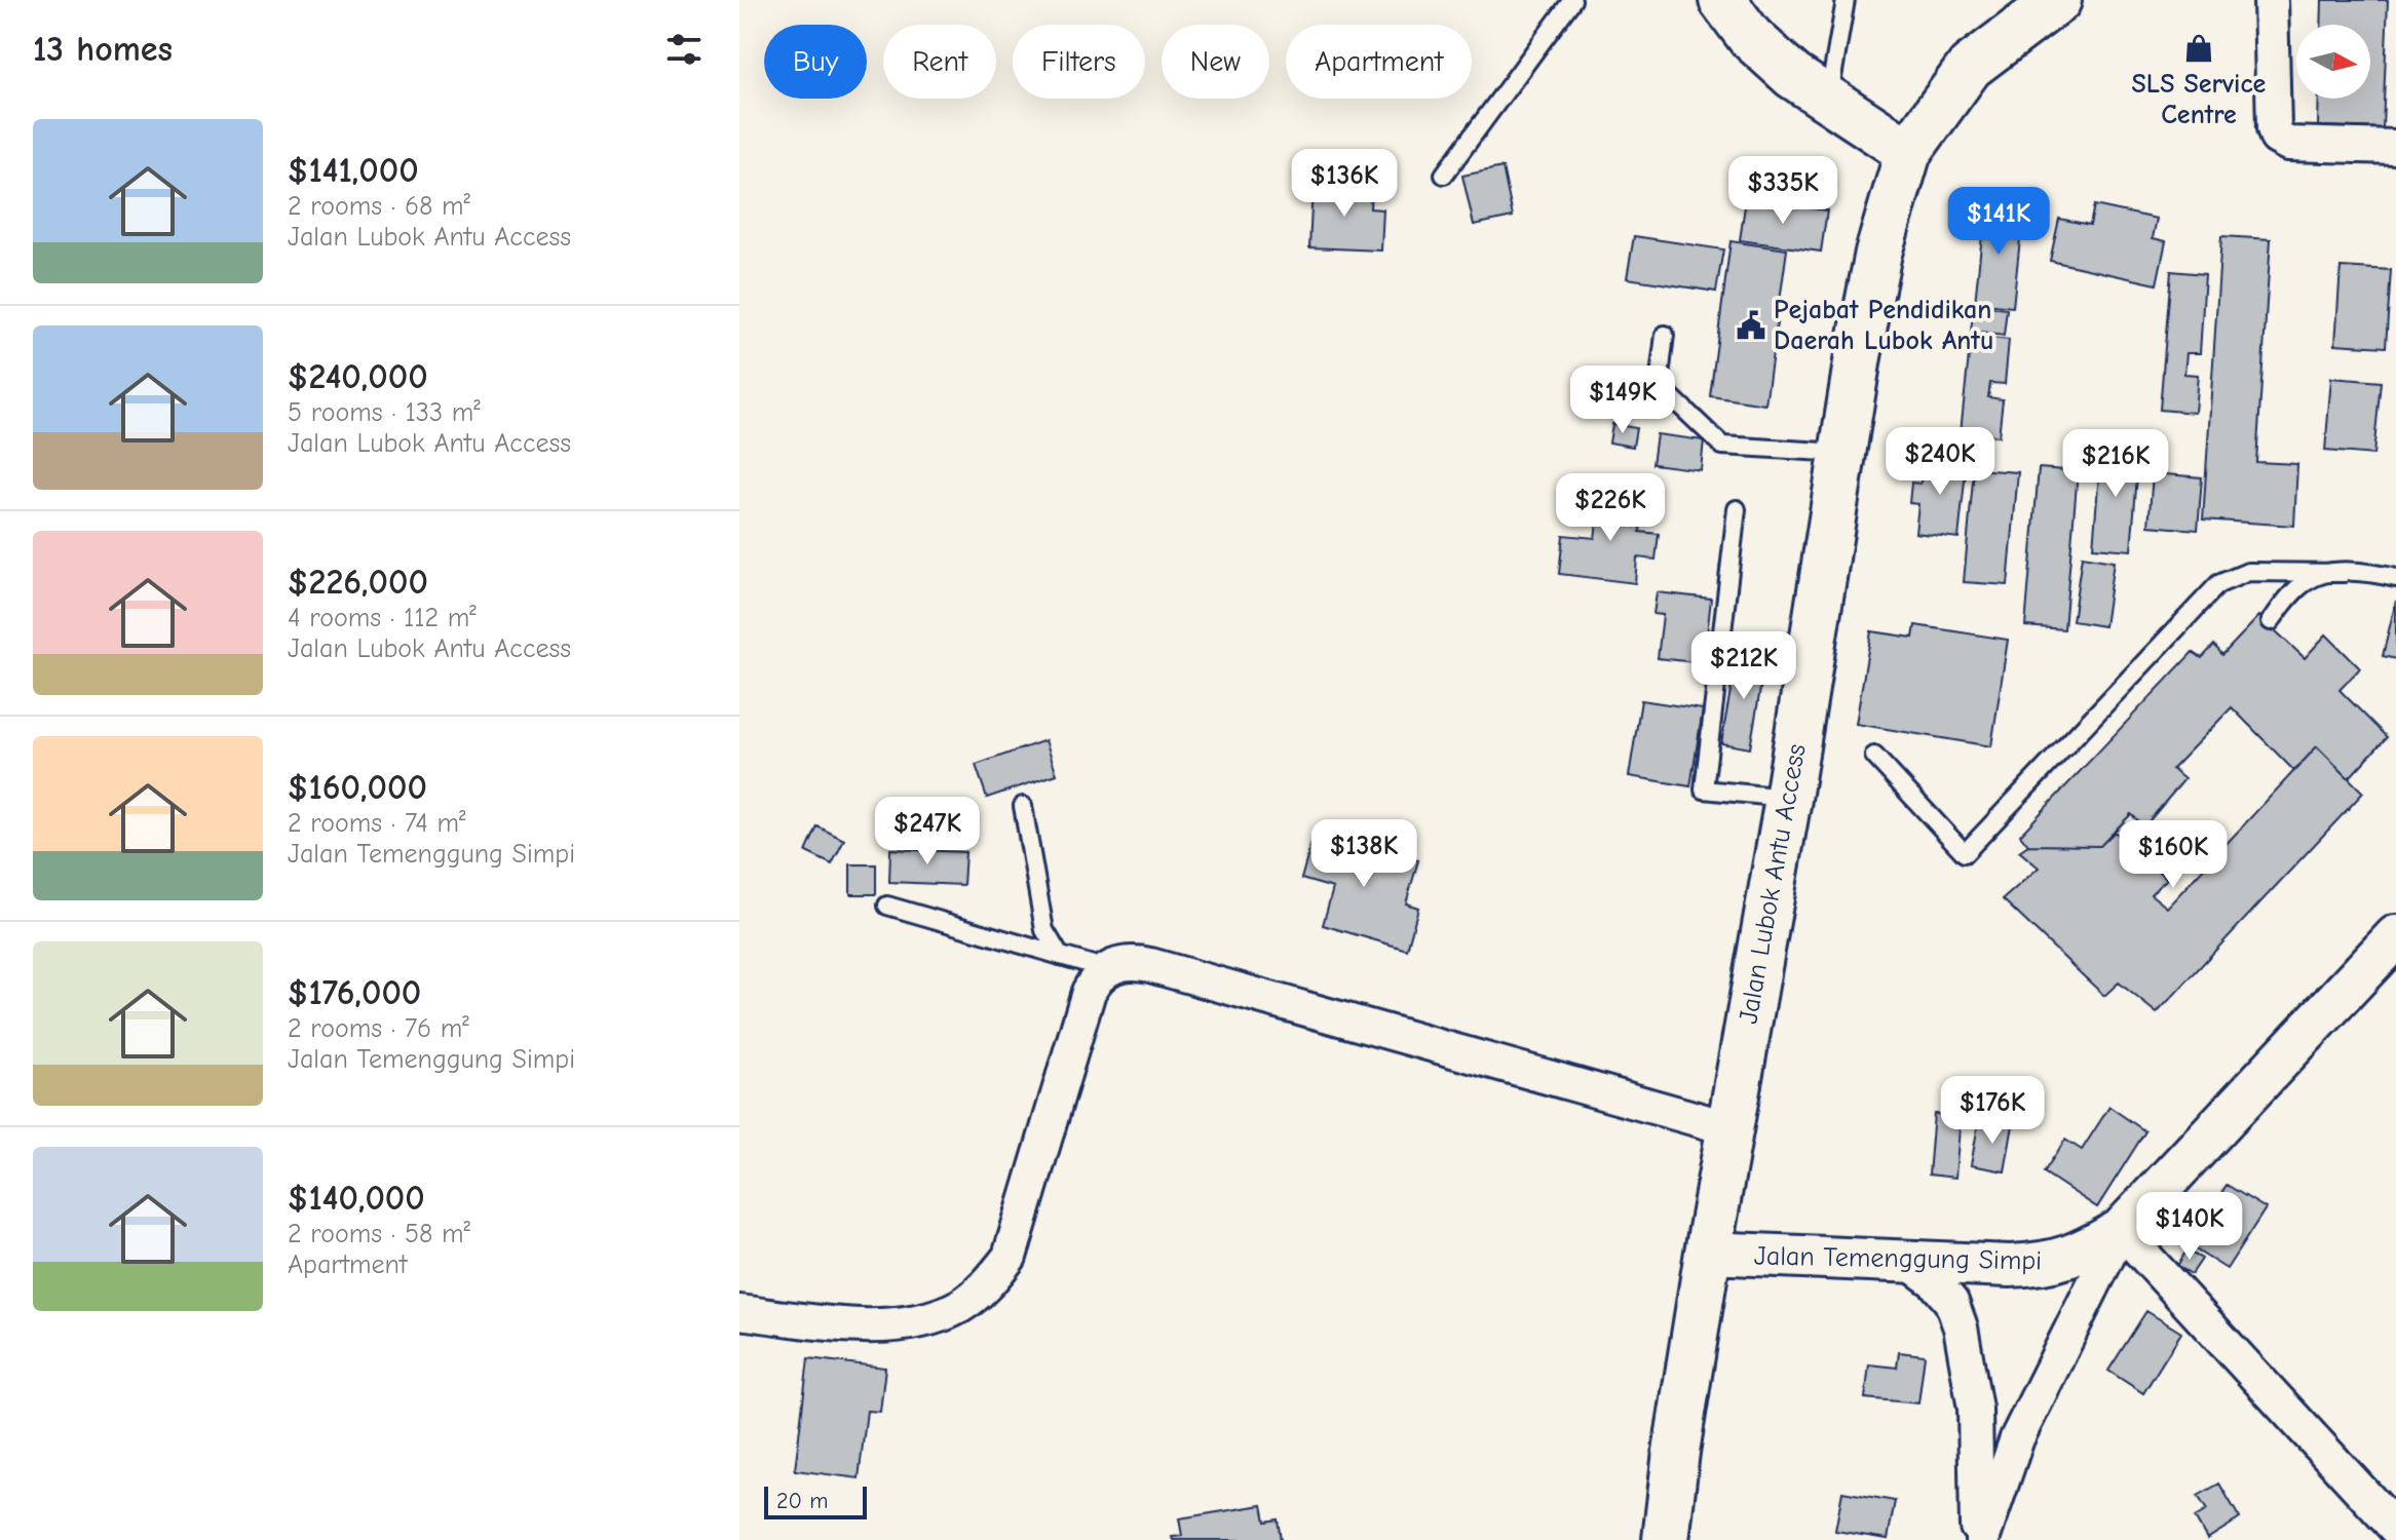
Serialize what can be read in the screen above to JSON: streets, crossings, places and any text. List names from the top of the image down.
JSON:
{
  "streets": {
    "main road": ["Jalan Lubok Antu Access"],
    "street": ["Jalan Temenggung Simpi"]
  },
  "crossings": [
    ["Jalan Lubok Antu Access", "Jalan Temenggung Simpi"]
  ],
  "places": {
    "shop": ["SLS Service Centre"],
    "public building": ["Pejabat Pendidikan Daerah Lubok Antu"]
  },
  "scale_bar": "20 m",
  "north": "right",
  "page": {
    "heading": "13 homes",
    "chip": [
      "Buy",
      "Rent",
      "Filters",
      "New",
      "Apartment"
    ],
    "list": [
      {
        "name": "$141,000",
        "note": "2 rooms · 68 m² · Jalan Lubok Antu Access"
      },
      {
        "name": "$240,000",
        "note": "5 rooms · 133 m² · Jalan Lubok Antu Access"
      },
      {
        "name": "$226,000",
        "note": "4 rooms · 112 m² · Jalan Lubok Antu Access"
      },
      {
        "name": "$160,000",
        "note": "2 rooms · 74 m² · Jalan Temenggung Simpi"
      },
      {
        "name": "$176,000",
        "note": "2 rooms · 76 m² · Jalan Temenggung Simpi"
      },
      {
        "name": "$140,000",
        "note": "2 rooms · 58 m² · Apartment"
      }
    ],
    "price": [
      "$136K",
      "$335K",
      "$141K",
      "$149K",
      "$240K",
      "$216K",
      "$226K",
      "$212K",
      "$247K",
      "$138K",
      "$160K",
      "$176K",
      "$140K"
    ],
    "scale": "20 m"
  }
}
